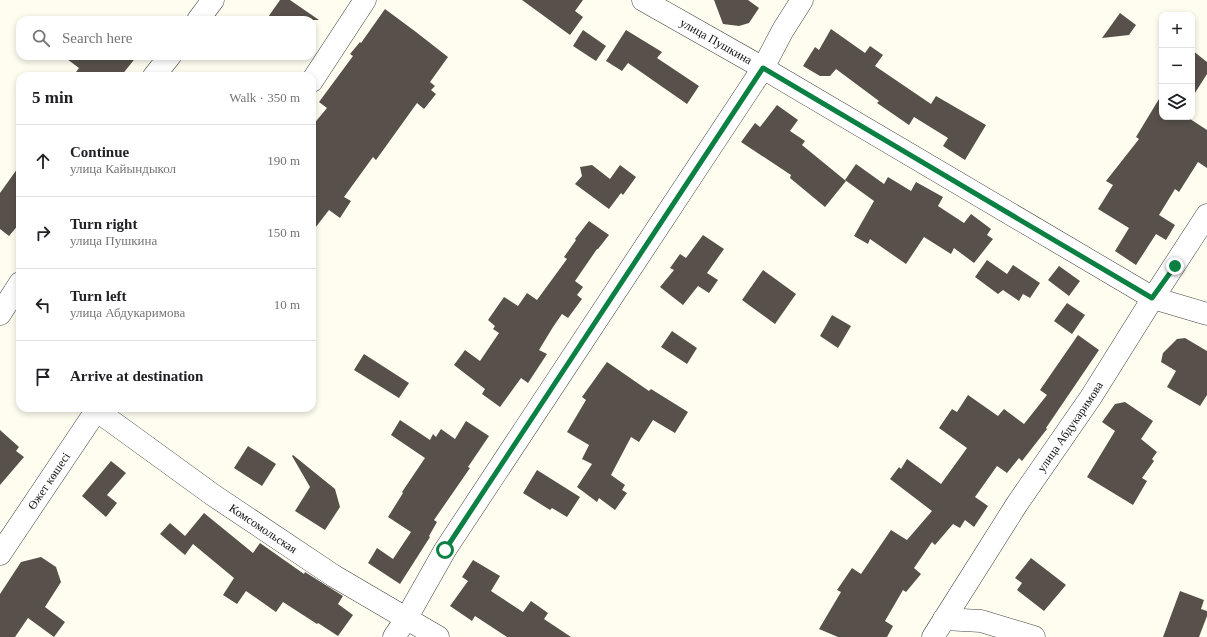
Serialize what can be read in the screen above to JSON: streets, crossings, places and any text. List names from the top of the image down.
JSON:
{
  "streets": {
    "street": [
      "улица Пушкина",
      "улица Абдукаримова",
      "Өжет көшесі",
      "Комсомольская"
    ]
  },
  "crossings": [
    ["улица Пушкина", "улица Абдукаримова"]
  ],
  "page": {
    "map_buttons": ["+", "−"],
    "search": "Search here",
    "heading": ["5 min", "Walk · 350 m"],
    "list": [
      ["Continue", "улица Кайындыкол", "190 m"],
      ["Turn right", "улица Пушкина", "150 m"],
      ["Turn left", "улица Абдукаримова", "10 m"],
      "Arrive at destination"
    ]
  }
}
